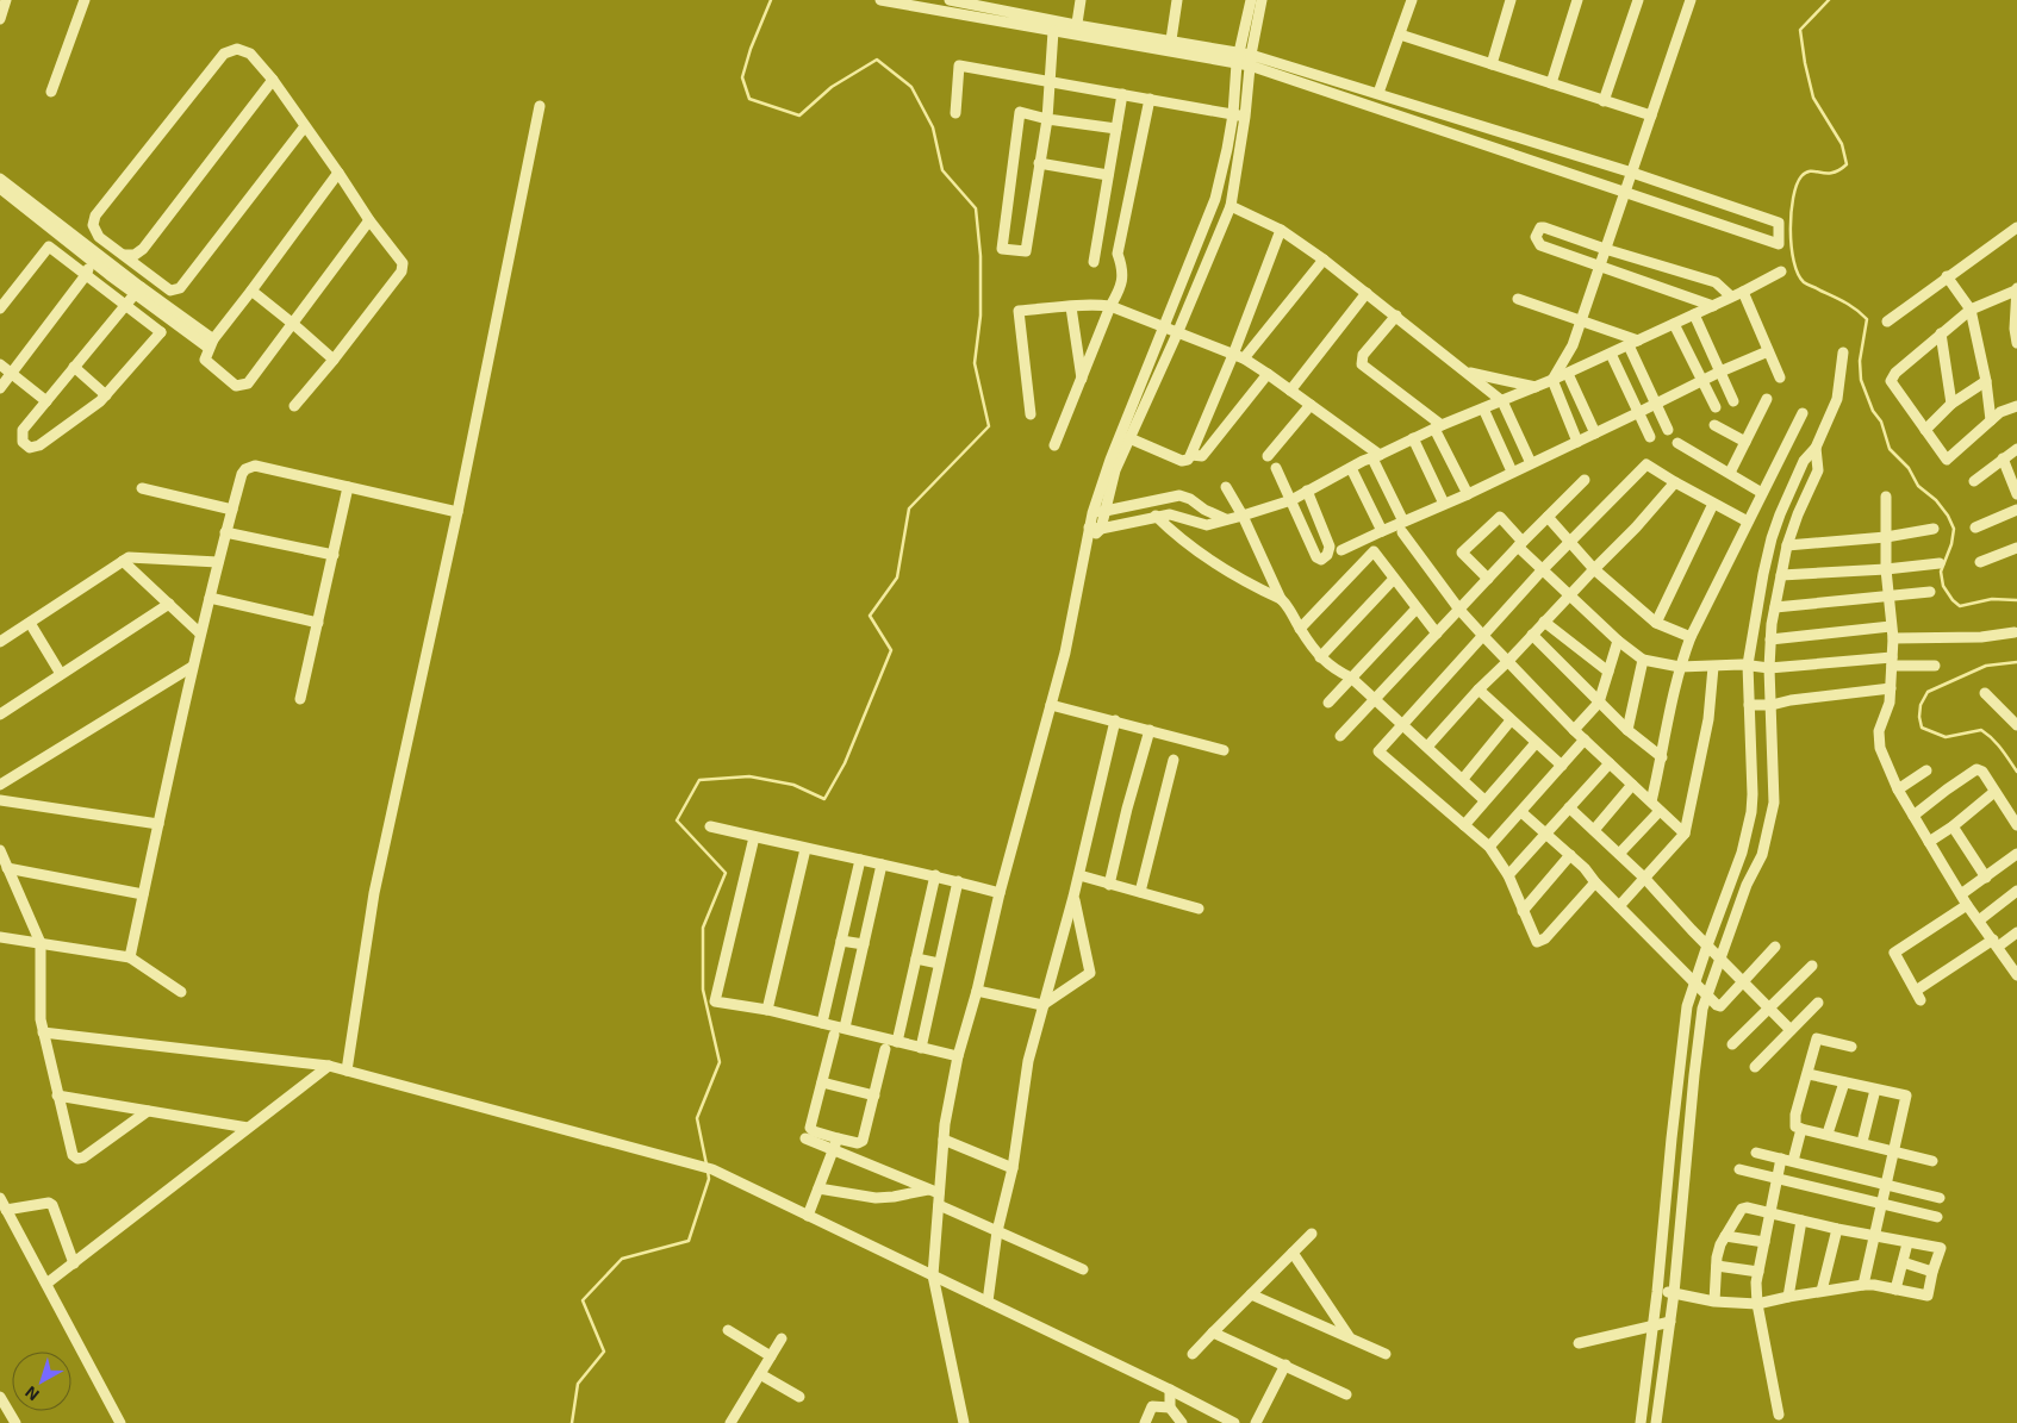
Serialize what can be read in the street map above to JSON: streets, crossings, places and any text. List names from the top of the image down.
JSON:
{
  "north": "bottom left"
}
